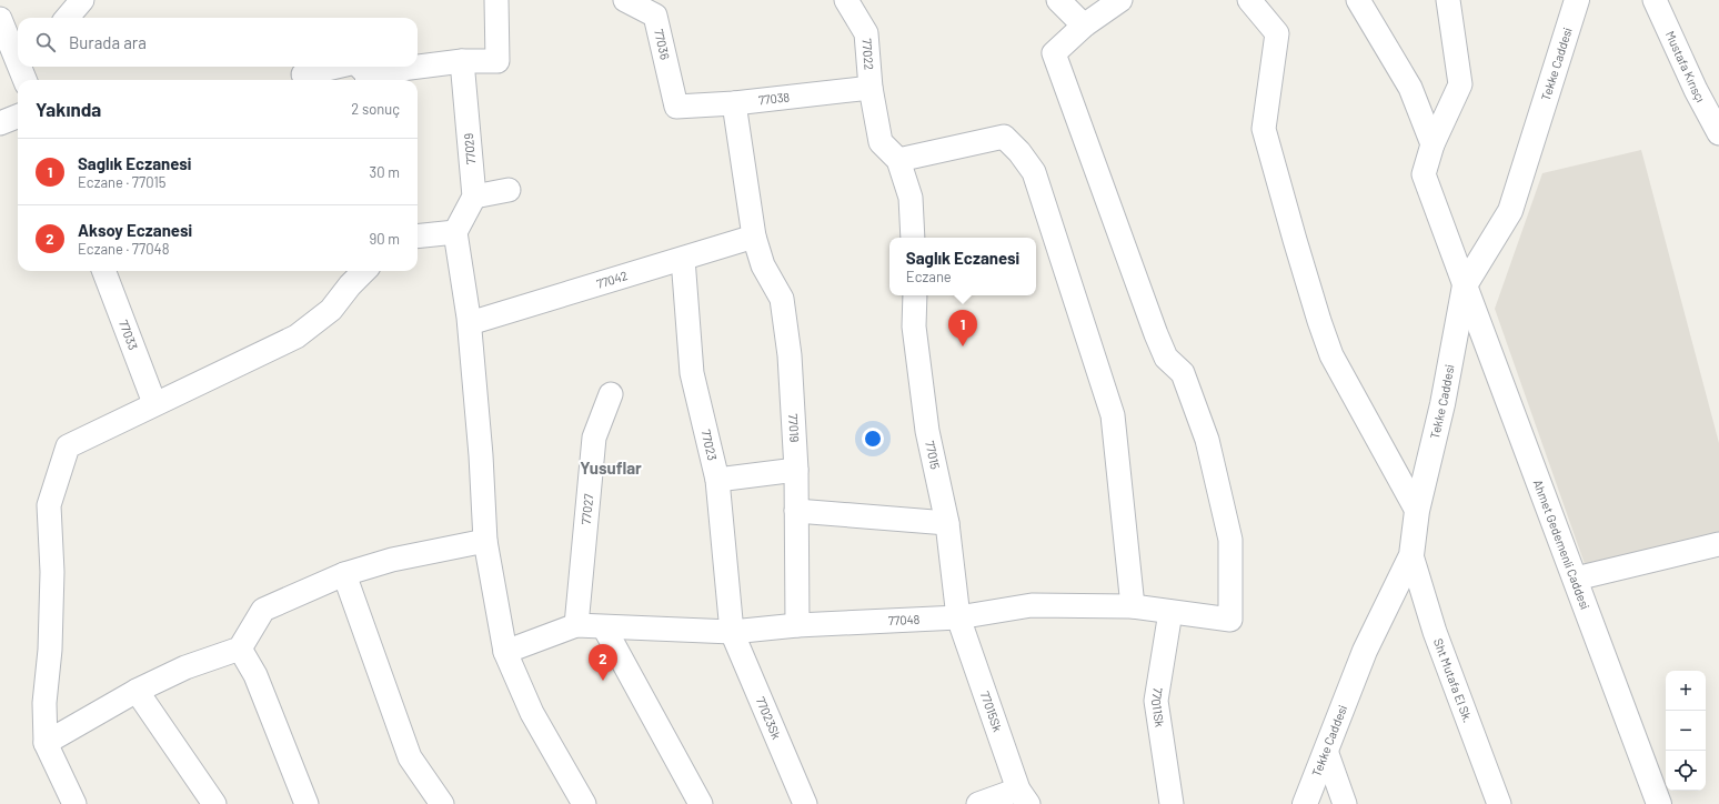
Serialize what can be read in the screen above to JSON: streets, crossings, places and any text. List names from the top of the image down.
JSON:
{
  "streets": {
    "street": [
      "77036",
      "77022",
      "Tekke Caddesi",
      "Mustafa Kırısçı",
      "77038",
      "77029",
      "77042",
      "77033",
      "77019",
      "77023",
      "77015",
      "77027",
      "Ahmet Gedemenli Caddesi",
      "77048",
      "Sht Mutafa El Sk.",
      "77011Sk",
      "77015Sk",
      "77023Sk"
    ]
  },
  "crossings": [
    ["77036", "77038"],
    ["77022", "77038"],
    ["Tekke Caddesi", "Ahmet Gedemenli Caddesi"],
    ["Tekke Caddesi", "Sht Mutafa El Sk."],
    ["77038", "77019"],
    ["77042", "77019"],
    ["77042", "77023"],
    ["77019", "77048"],
    ["77023", "77048"],
    ["77023", "77023Sk"],
    ["77015", "77048"],
    ["77015", "77015Sk"],
    ["77027", "77048"],
    ["77048", "77011Sk"],
    ["77048", "77015Sk"],
    ["77048", "77023Sk"]
  ],
  "districts": ["Yusuflar"],
  "page": {
    "search": "Burada ara",
    "heading": ["Yakında", "2 sonuç"],
    "list": [
      {
        "mark": "1",
        "name": "Saglık Eczanesi",
        "note": "Eczane · 77015",
        "value": "30 m"
      },
      {
        "mark": "2",
        "name": "Aksoy Eczanesi",
        "note": "Eczane · 77048",
        "value": "90 m"
      }
    ],
    "popup": ["Saglık Eczanesi", "Eczane"],
    "pins": ["1", "2"],
    "map_buttons": ["+", "−"]
  }
}
